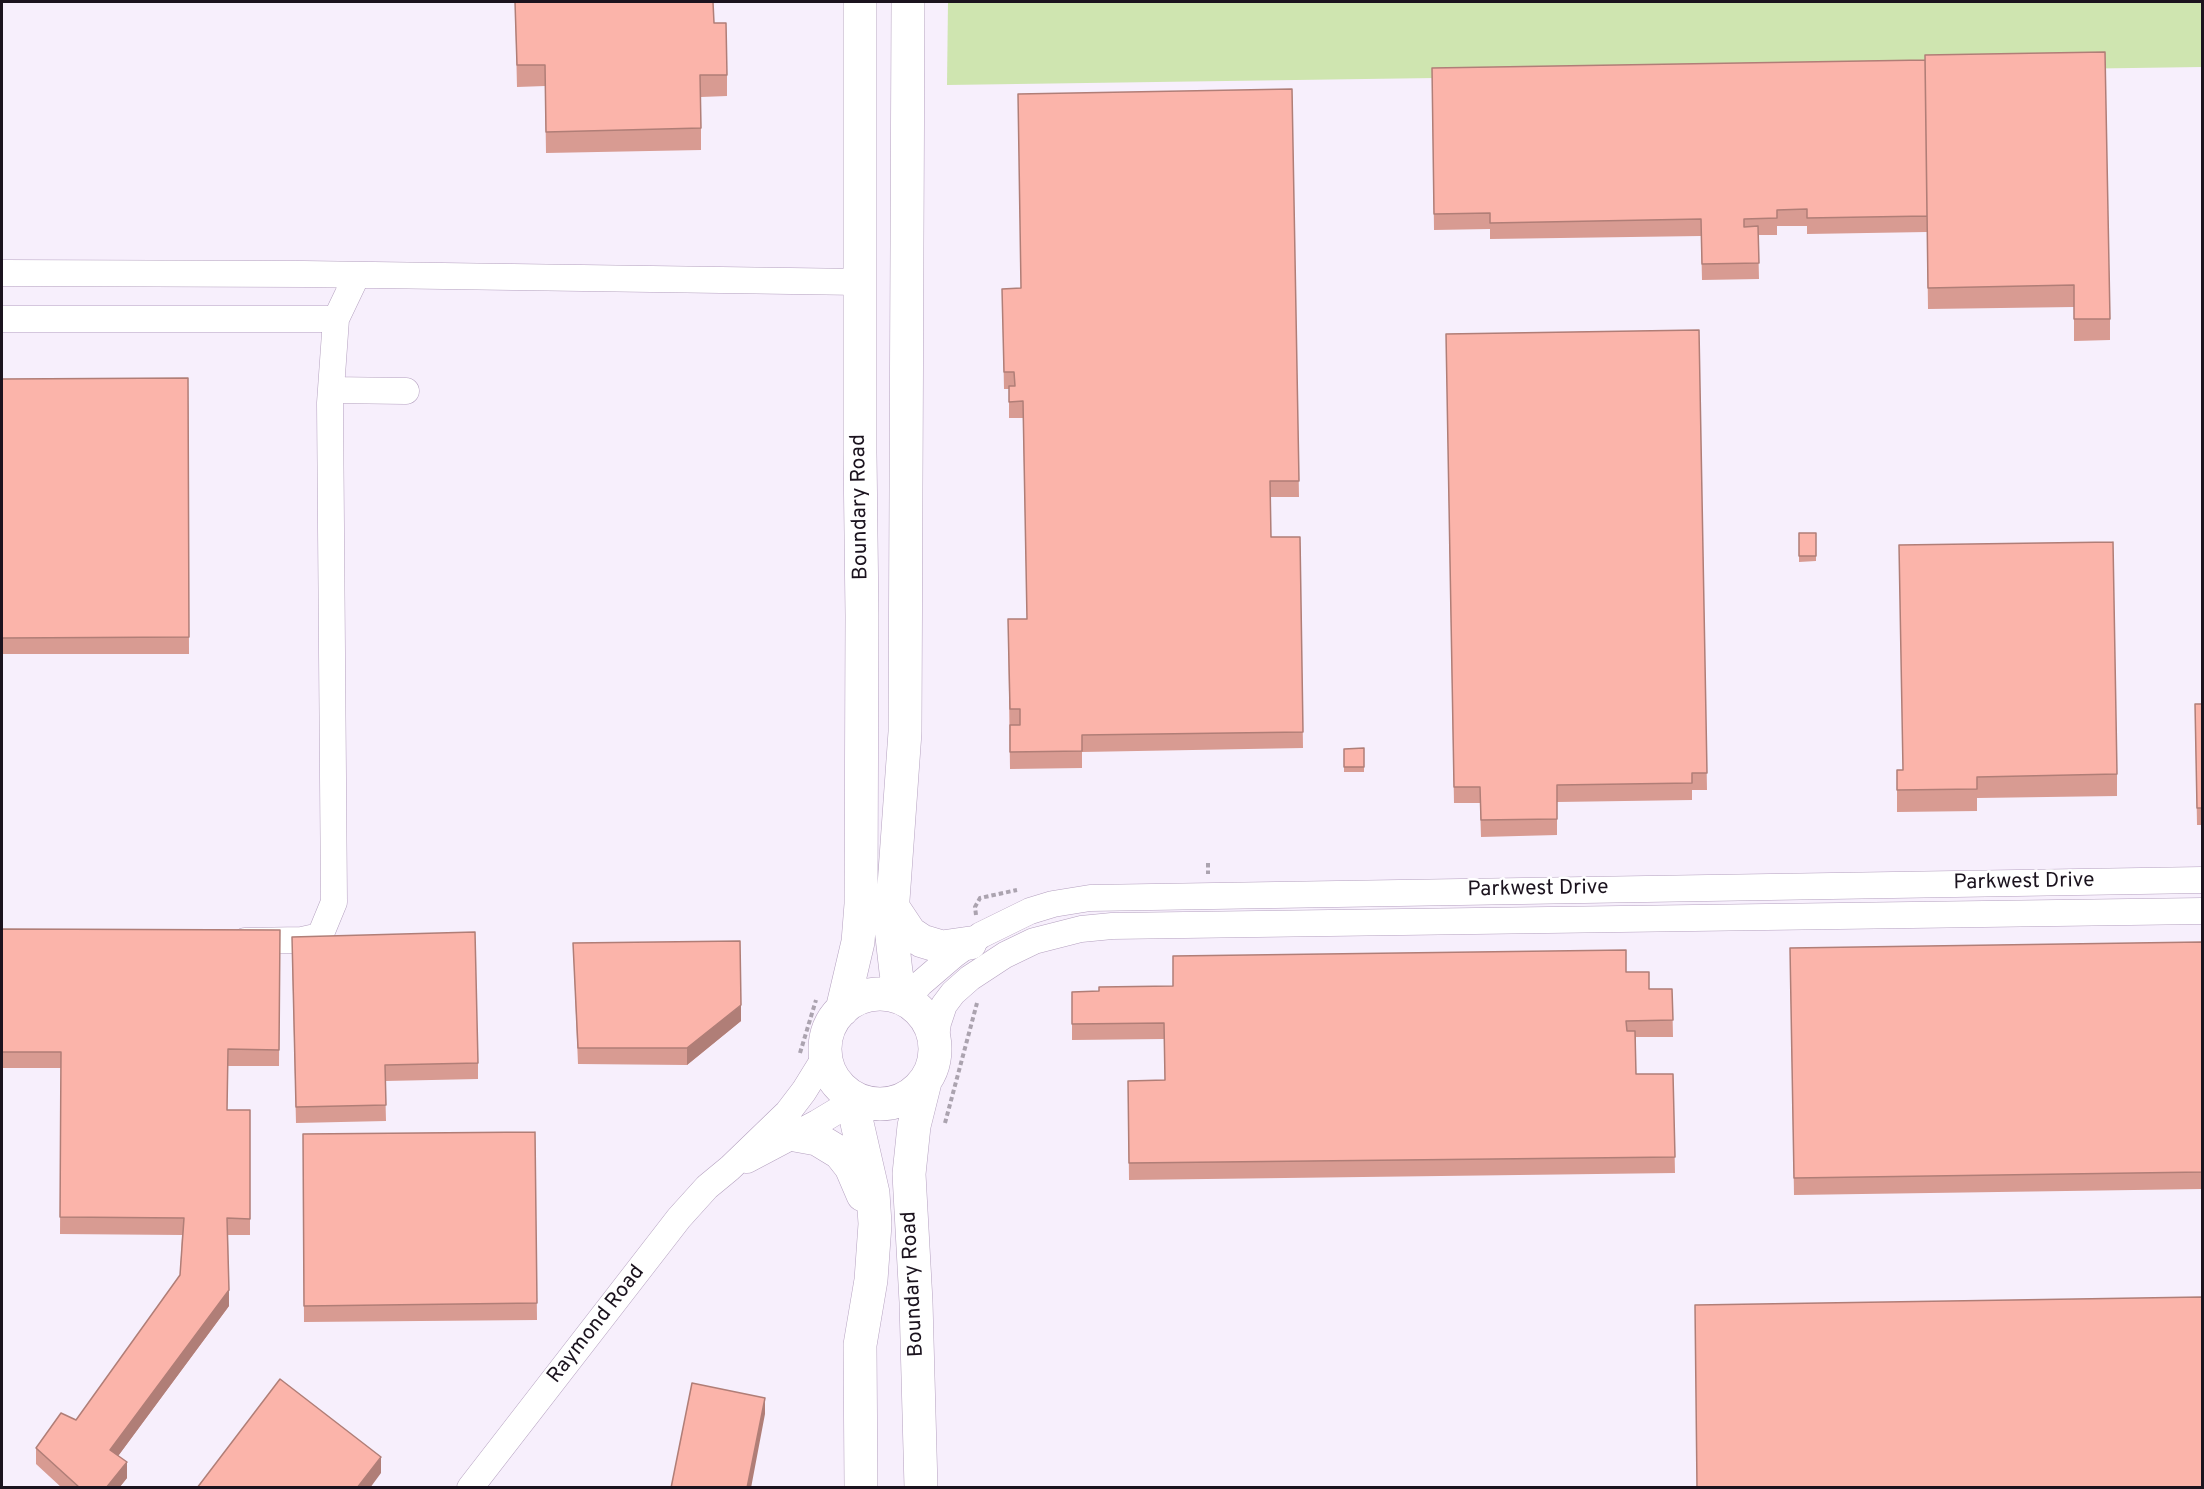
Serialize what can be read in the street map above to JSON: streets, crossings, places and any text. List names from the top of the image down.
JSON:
{
  "streets": {
    "main road": ["Boundary Road"],
    "street": ["Parkwest Drive", "Raymond Road"]
  },
  "crossings": [
    ["Boundary Road", "Parkwest Drive"],
    ["Boundary Road", "Raymond Road"],
    ["Parkwest Drive", "Raymond Road"]
  ]
}
